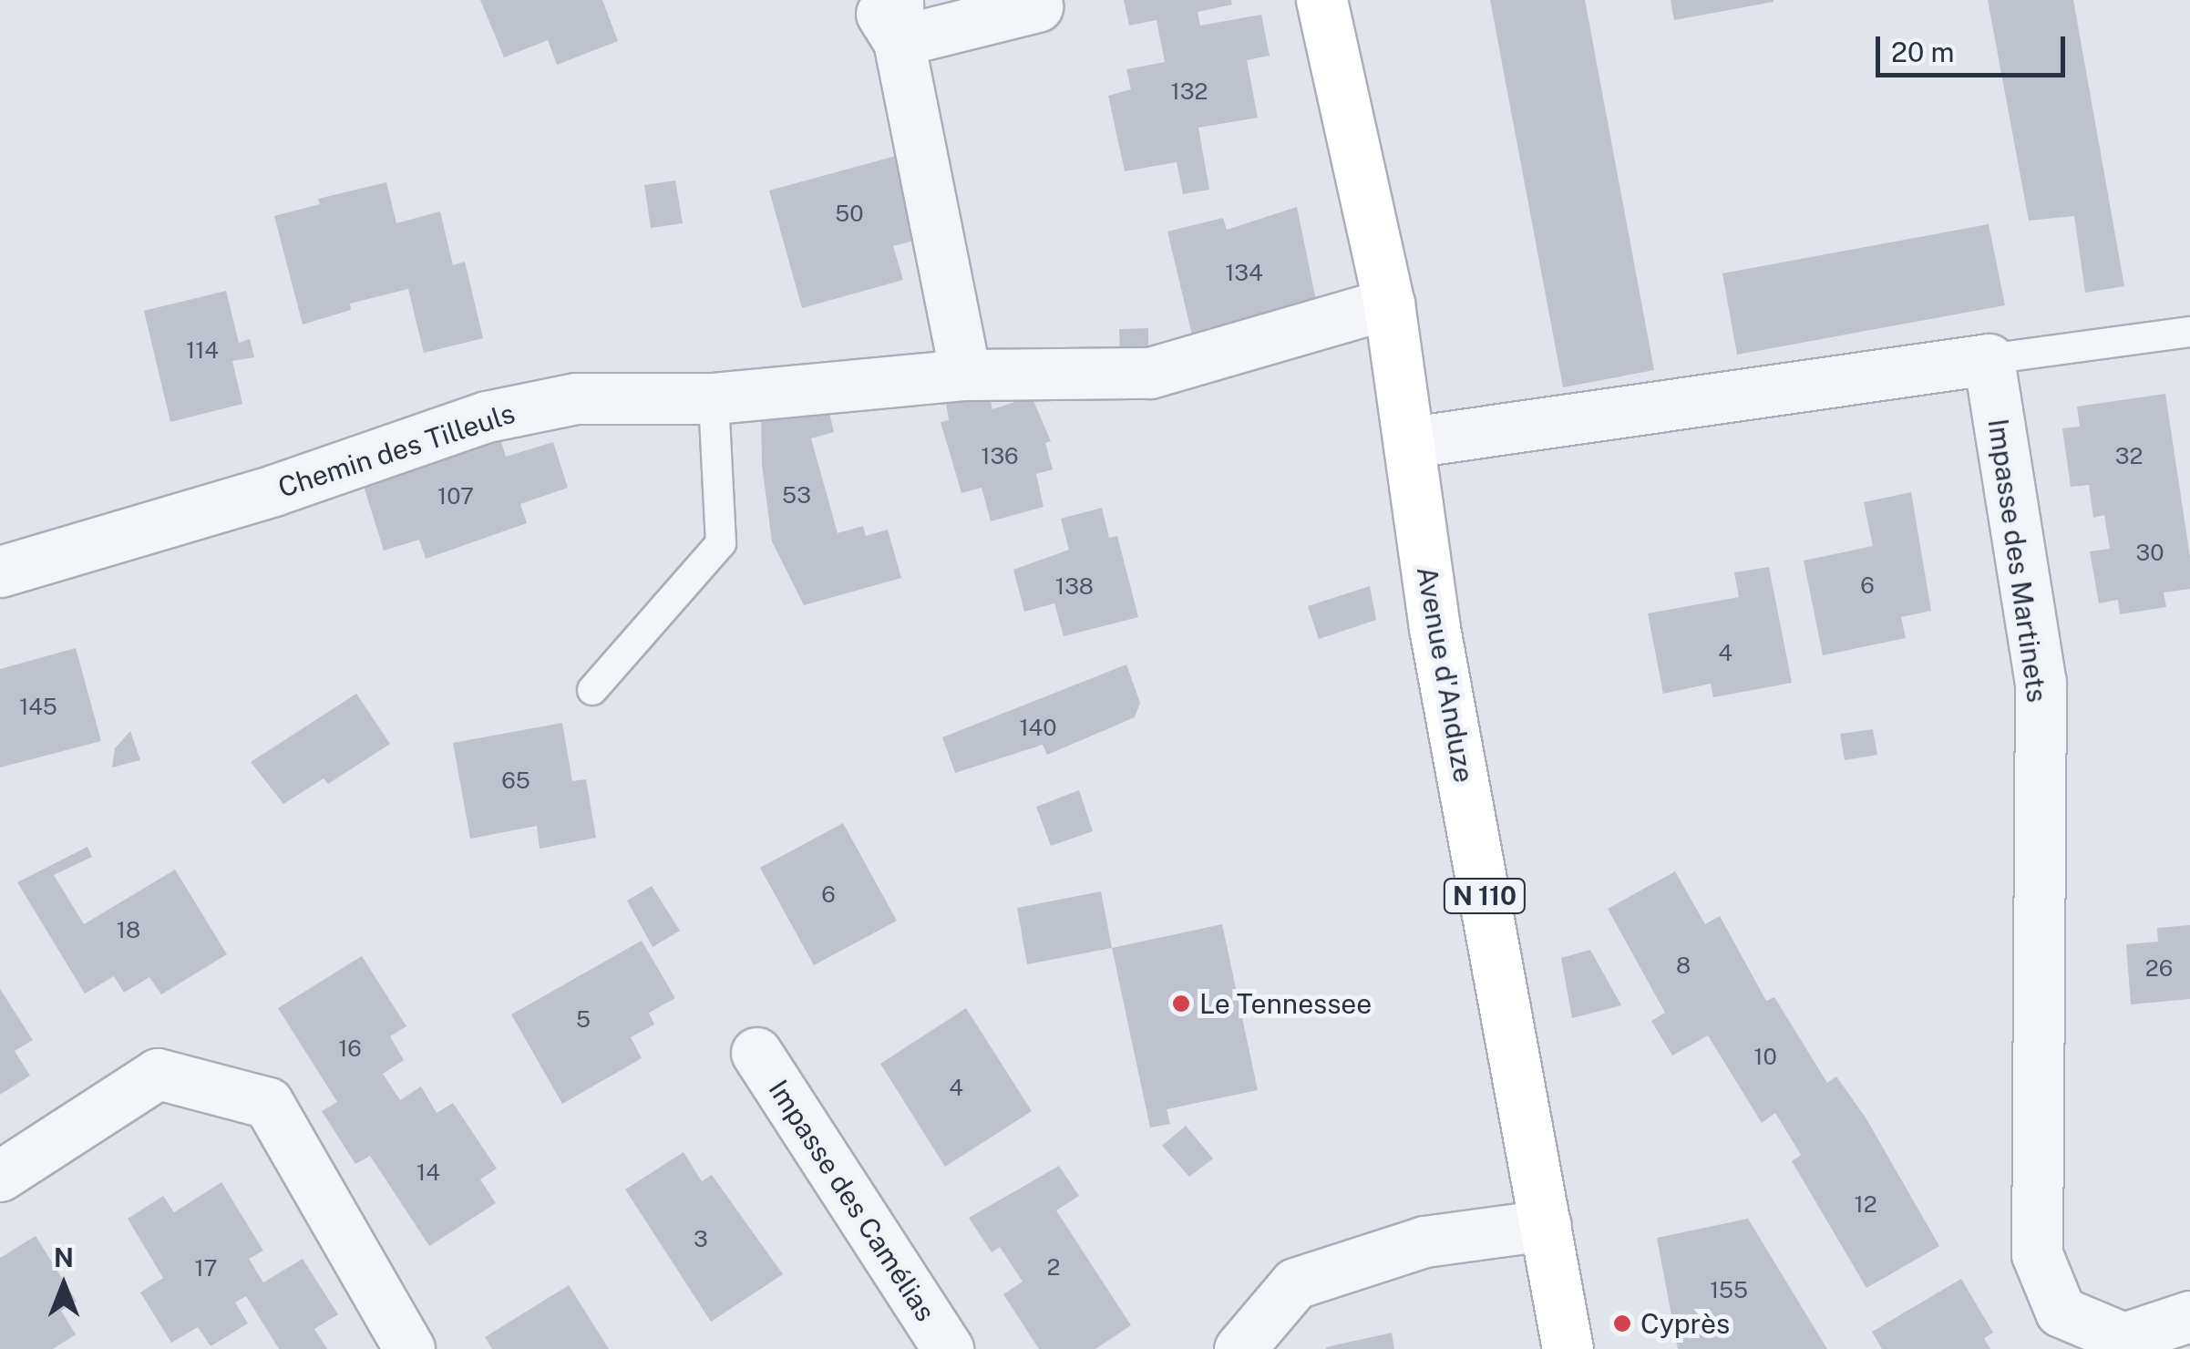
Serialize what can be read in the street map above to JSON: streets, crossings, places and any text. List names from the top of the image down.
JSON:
{
  "streets": {
    "main road": ["Avenue d'Anduze", "N 110"],
    "street": ["Chemin des Tilleuls", "Impasse des Martinets", "Impasse des Camélias"]
  },
  "crossings": [
    ["Chemin des Tilleuls", "Avenue d'Anduze"]
  ],
  "places": ["Le Tennessee", "Cyprès"],
  "house_numbers": [
    "132",
    "50",
    "134",
    "114",
    "136",
    "32",
    "53",
    "107",
    "30",
    "6",
    "138",
    "4",
    "145",
    "140",
    "65",
    "6",
    "18",
    "8",
    "26",
    "5",
    "16",
    "10",
    "4",
    "14",
    "12",
    "3",
    "2",
    "17",
    "155"
  ],
  "scale_bar": "20 m",
  "north": "top"
}
